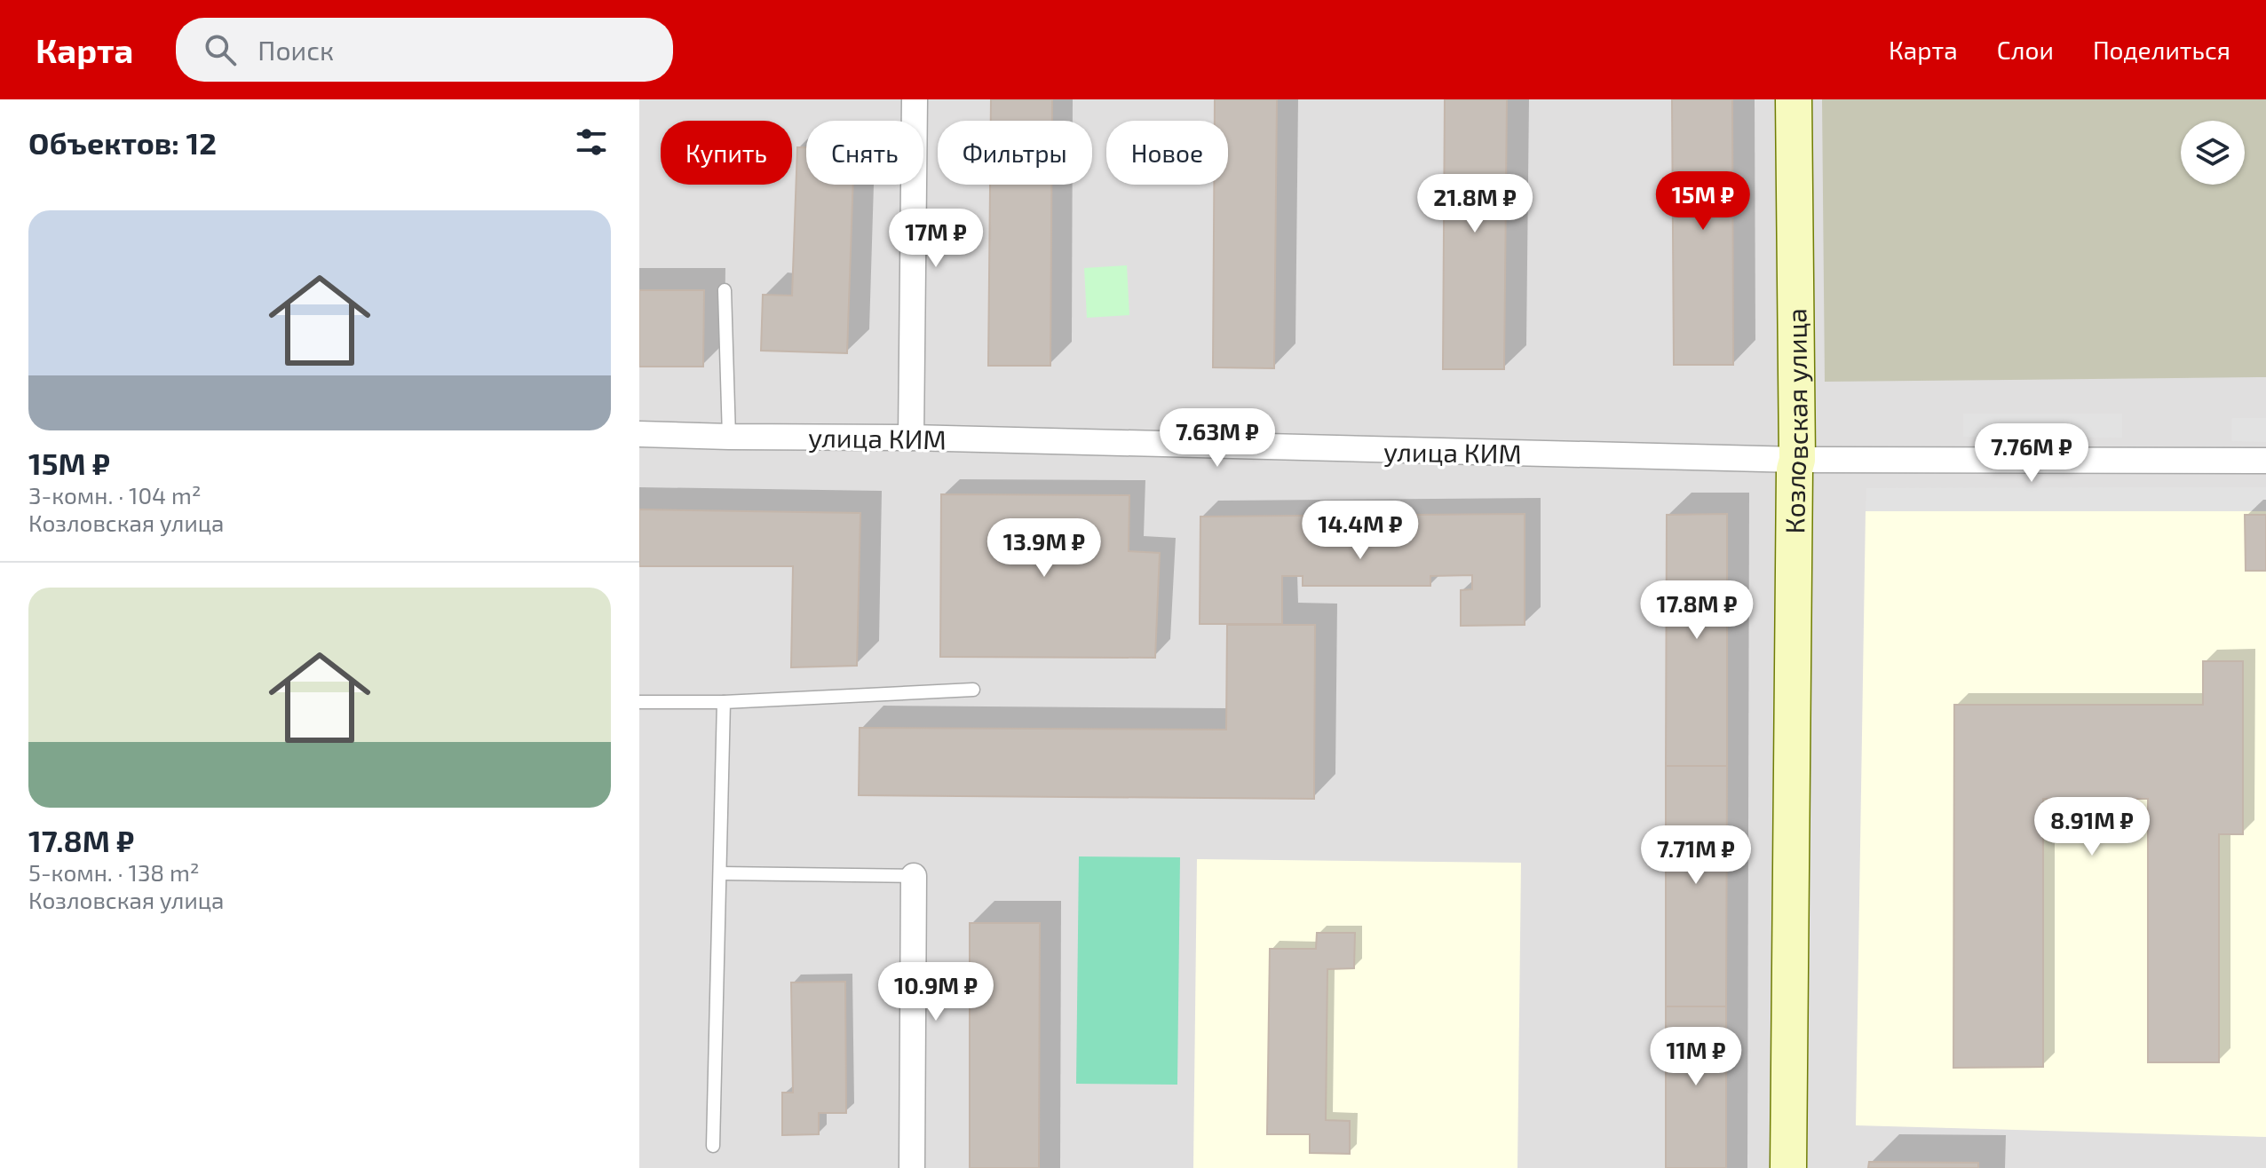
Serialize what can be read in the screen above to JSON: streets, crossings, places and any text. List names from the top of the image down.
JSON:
{
  "streets": {
    "street": ["Козловская улица", "улица КИМ"]
  },
  "crossings": [
    ["Козловская улица", "улица КИМ"]
  ],
  "page": {
    "header": "Карта",
    "search": "Поиск",
    "nav": ["Карта", "Слои", "Поделиться"],
    "heading": "Объектов: 12",
    "chip": [
      "Купить",
      "Снять",
      "Фильтры",
      "Новое"
    ],
    "price": [
      "15M ₽",
      "21.8M ₽",
      "17M ₽",
      "7.63M ₽",
      "7.76M ₽",
      "14.4M ₽",
      "13.9M ₽",
      "17.8M ₽",
      "8.91M ₽",
      "7.71M ₽",
      "10.9M ₽",
      "11M ₽"
    ],
    "list": [
      {
        "name": "15M ₽",
        "note": "3-комн. · 104 m² · Козловская улица"
      },
      {
        "name": "17.8M ₽",
        "note": "5-комн. · 138 m² · Козловская улица"
      }
    ]
  }
}
